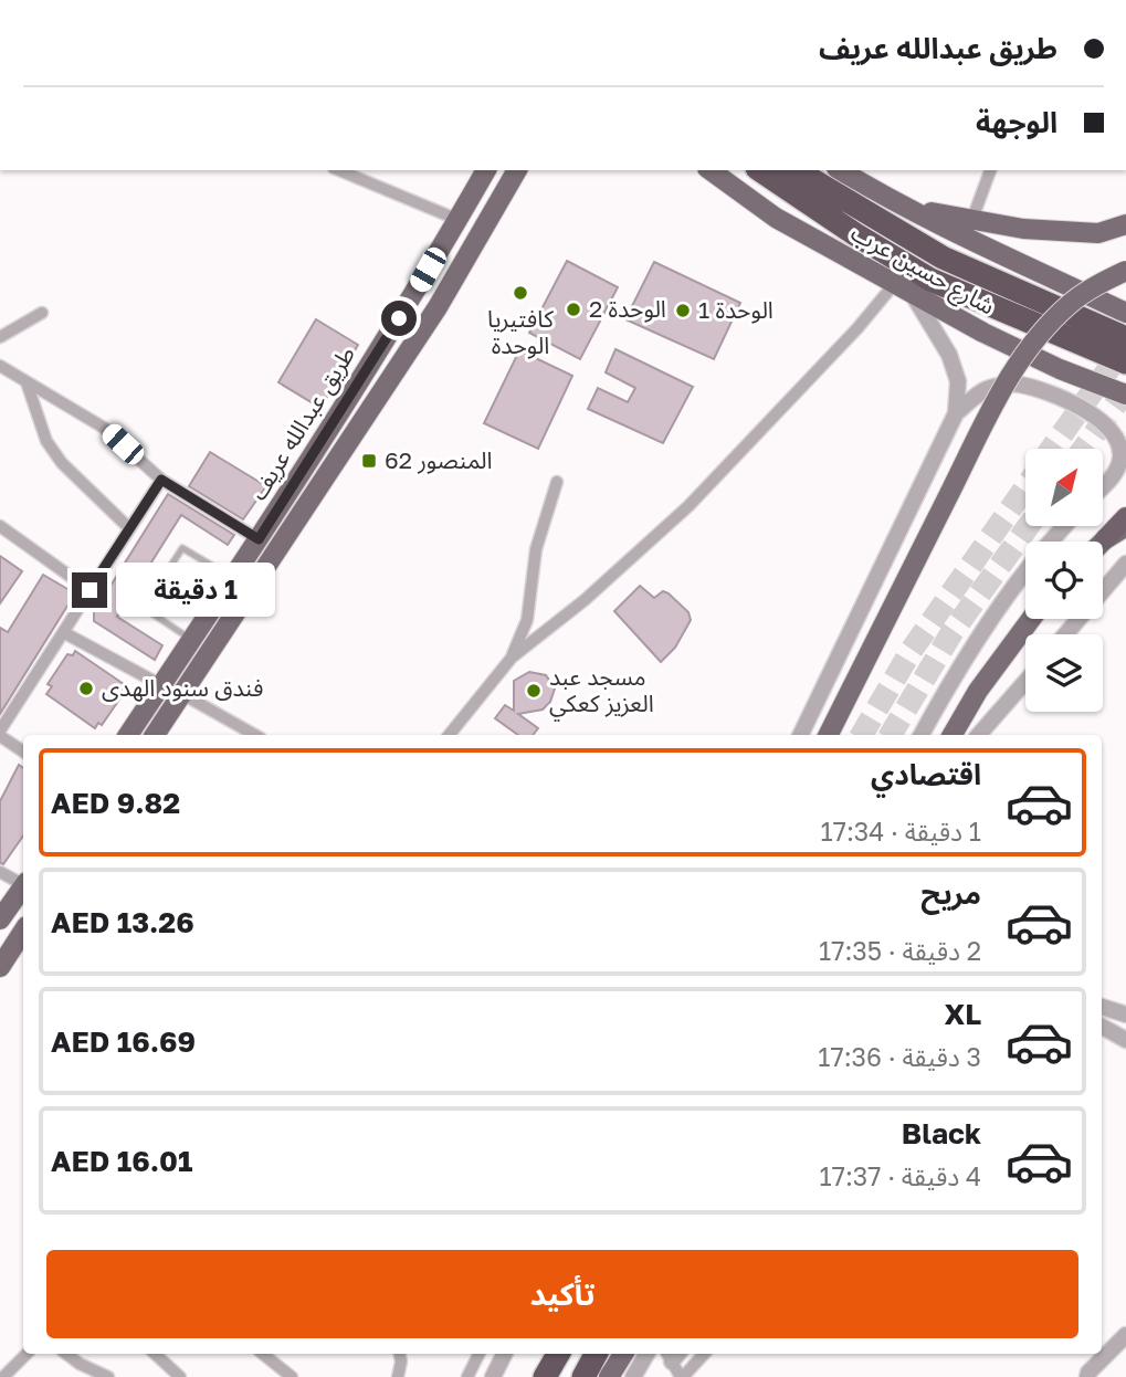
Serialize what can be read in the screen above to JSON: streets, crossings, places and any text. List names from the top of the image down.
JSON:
{
  "streets": {
    "main road": ["شارع حسين عرب", "طريق عبدالله عريف"]
  },
  "places": {
    "other": [
      "كافتيريا الوحدة",
      "الوحدة 2",
      "الوحدة 1",
      "فندق سنود الهدى",
      "مسجد عبد العزيز كعكي"
    ],
    "transit": ["المنصور 62"]
  },
  "north": "top right",
  "page": {
    "banner": ["طريق عبدالله عريف", "الوجهة"],
    "bubble": "1 دقيقة",
    "list": [
      {
        "name": "اقتصادي",
        "note": "1 دقيقة · 17:34",
        "value": "AED 9.82"
      },
      {
        "name": "مريح",
        "note": "2 دقيقة · 17:35",
        "value": "AED 13.26"
      },
      {
        "name": "XL",
        "note": "3 دقيقة · 17:36",
        "value": "AED 16.69"
      },
      {
        "name": "Black",
        "note": "4 دقيقة · 17:37",
        "value": "AED 16.01"
      }
    ],
    "buttons": "تأكيد"
  }
}
